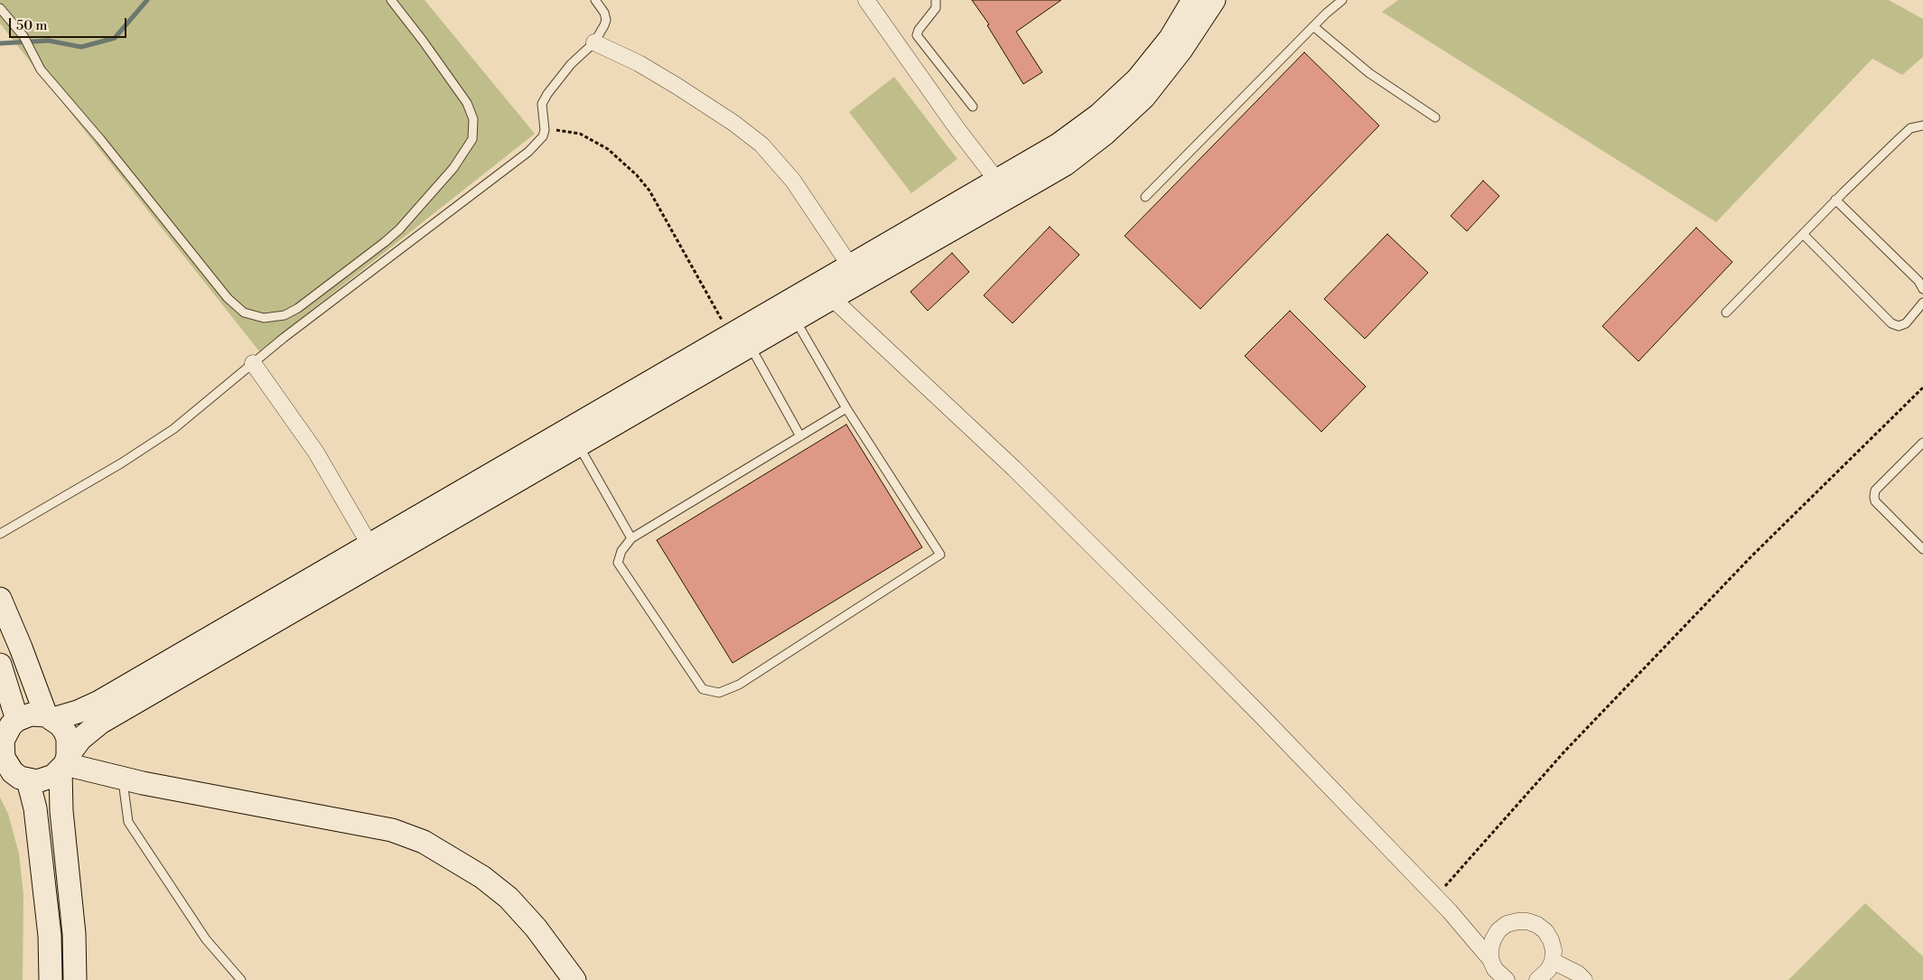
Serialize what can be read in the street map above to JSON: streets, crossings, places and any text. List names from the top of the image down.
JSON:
{
  "scale_bar": "50 m"
}
